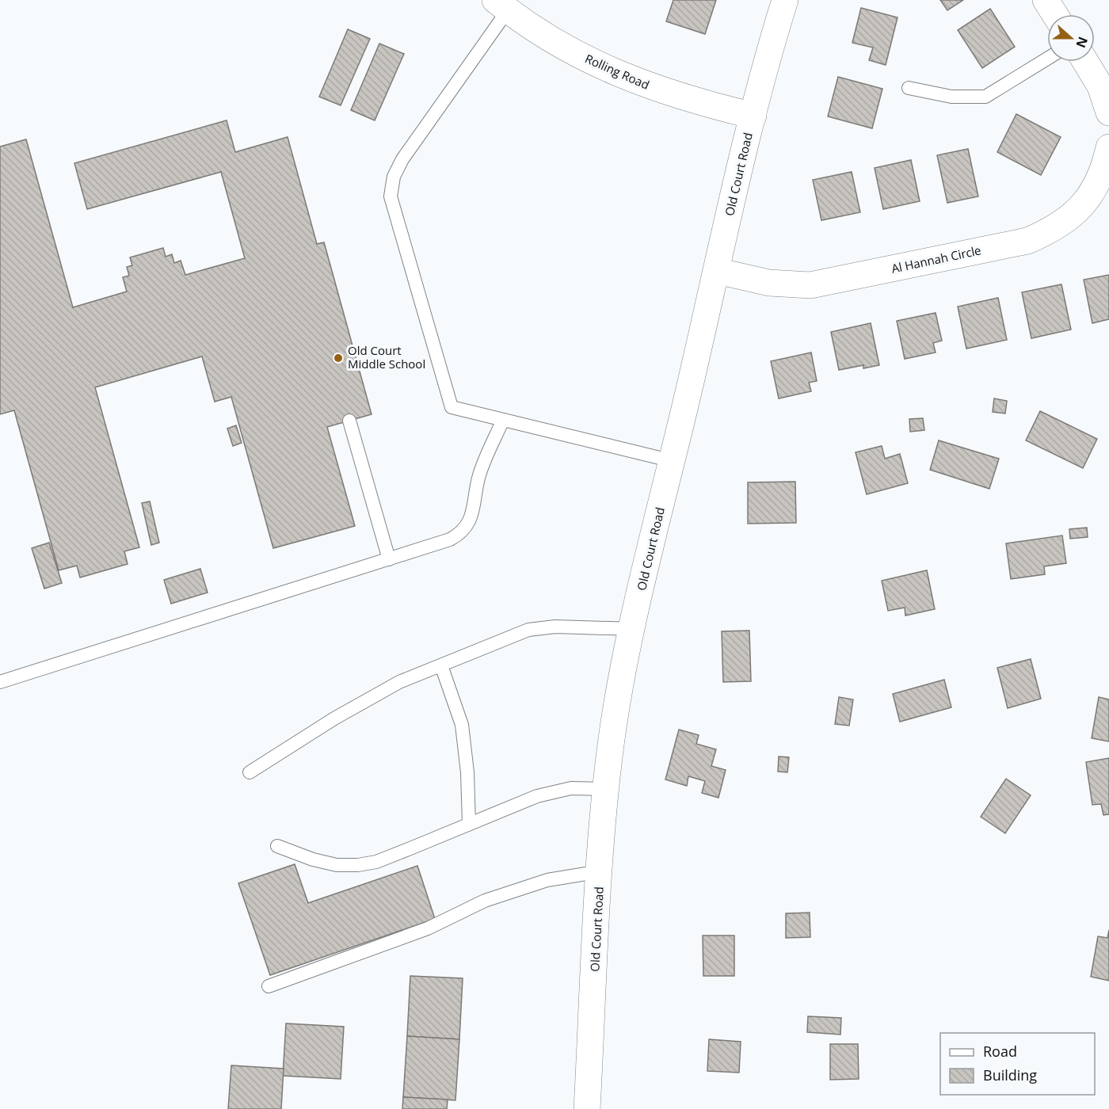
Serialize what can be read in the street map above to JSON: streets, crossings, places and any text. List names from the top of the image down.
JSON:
{
  "streets": {
    "main road": ["Rolling Road", "Old Court Road", "Al Hannah Circle"]
  },
  "crossings": [
    ["Rolling Road", "Old Court Road"],
    ["Old Court Road", "Al Hannah Circle"]
  ],
  "places": ["Old Court Middle School"],
  "legend": ["Road", "Building"],
  "north": "right"
}
